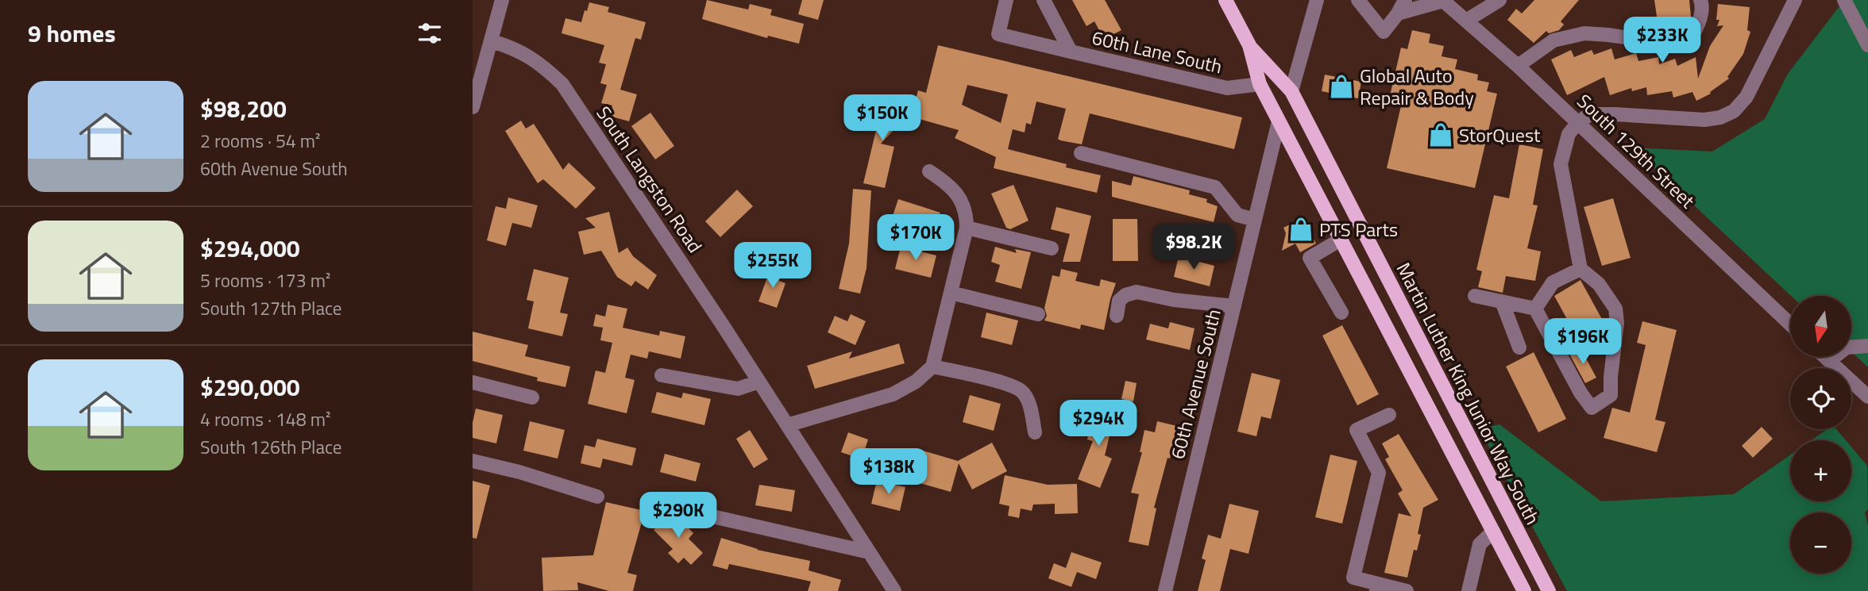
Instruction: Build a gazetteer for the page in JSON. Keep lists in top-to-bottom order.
{
  "streets": {
    "main road": ["Martin Luther King Junior Way South"],
    "street": [
      "60th Lane South",
      "South 129th Street",
      "South Langston Road",
      "60th Avenue South"
    ]
  },
  "crossings": [
    ["60th Lane South", "Martin Luther King Junior Way South"],
    ["60th Avenue South", "Martin Luther King Junior Way South"]
  ],
  "places": {
    "shop": ["Global Auto Repair & Body", "StorQuest", "PTS Parts"]
  },
  "north": "bottom",
  "page": {
    "heading": "9 homes",
    "price": [
      "$233K",
      "$150K",
      "$170K",
      "$98.2K",
      "$255K",
      "$196K",
      "$294K",
      "$138K",
      "$290K"
    ],
    "list": [
      {
        "name": "$98,200",
        "note": "2 rooms · 54 m² · 60th Avenue South"
      },
      {
        "name": "$294,000",
        "note": "5 rooms · 173 m² · South 127th Place"
      },
      {
        "name": "$290,000",
        "note": "4 rooms · 148 m² · South 126th Place"
      }
    ],
    "map_buttons": ["+", "−"]
  }
}
